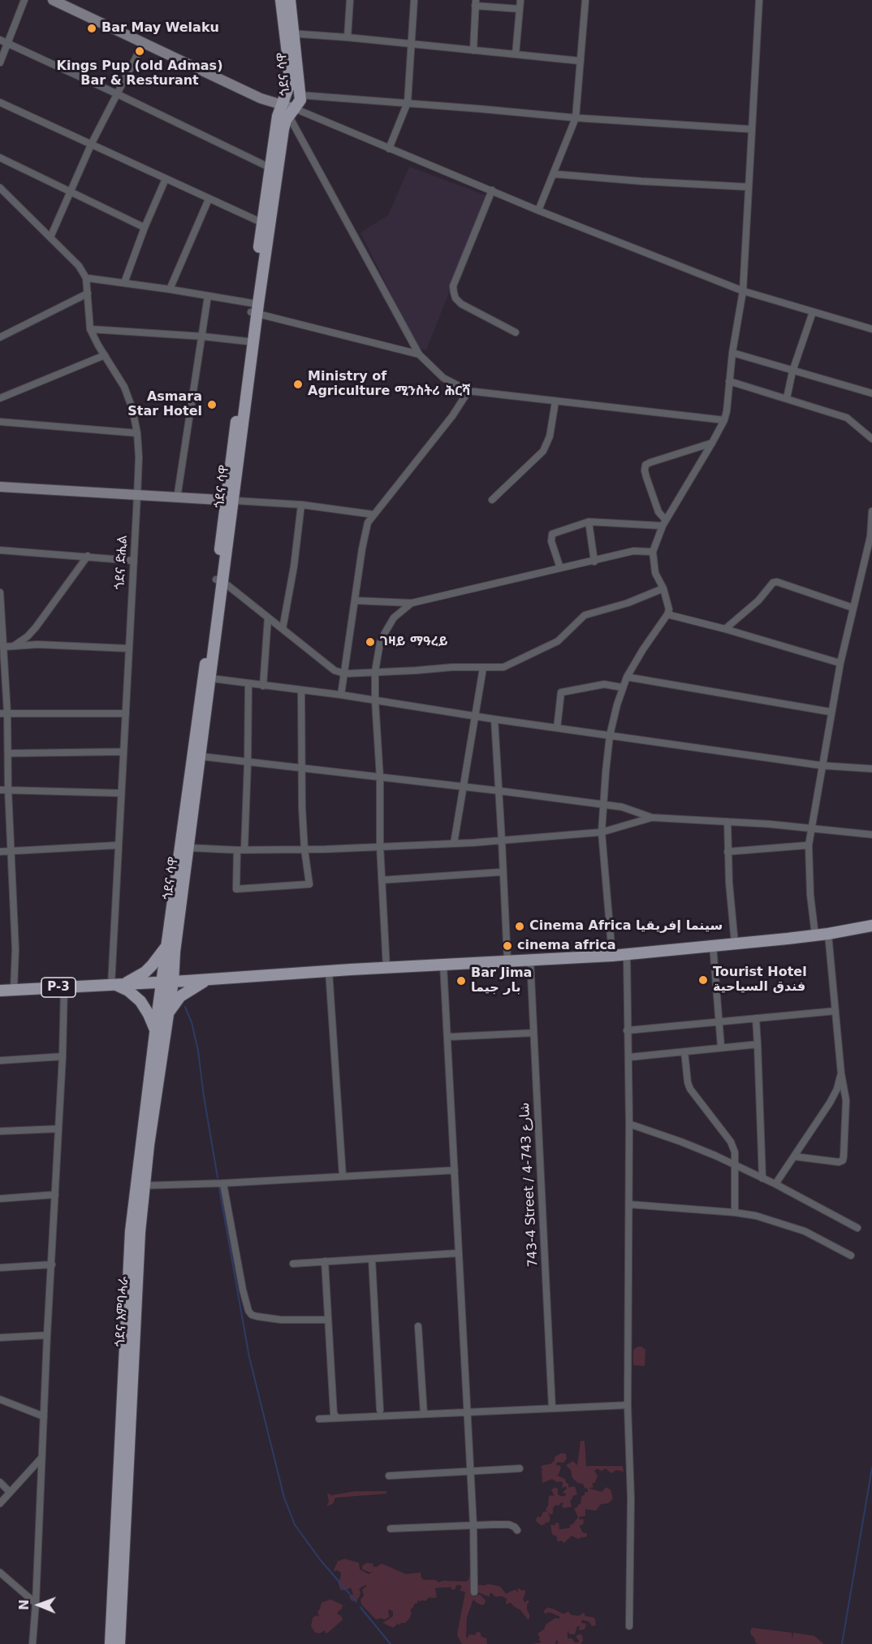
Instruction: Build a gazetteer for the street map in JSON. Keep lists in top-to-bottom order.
{
  "streets": {
    "main road": ["ጎደና ሳዋ", "P-3", "ጎደና እምባሓራ"],
    "street": ["ጎደና ድሒል", "743-4 Street / شارع 743-4"]
  },
  "crossings": [
    ["ጎደና ሳዋ", "P-3"],
    ["ጎደና ሳዋ", "ጎደና እምባሓራ"],
    ["ጎደና ድሒል", "P-3"],
    ["P-3", "743-4 Street / شارع 743-4"],
    ["P-3", "ጎደና እምባሓራ"]
  ],
  "places": [
    "Bar May Welaku",
    "Kings Pup (old Admas) Bar & Resturant",
    "Ministry of Agriculture ሚንስትሪ ሕርሻ",
    "Asmara Star Hotel",
    "ገዛይ ማዓረይ",
    "Cinema Africa سينما إفريقيا",
    "cinema africa",
    "Tourist Hotel فندق السياحية",
    "Bar Jima بار جيما"
  ],
  "north": "left"
}
